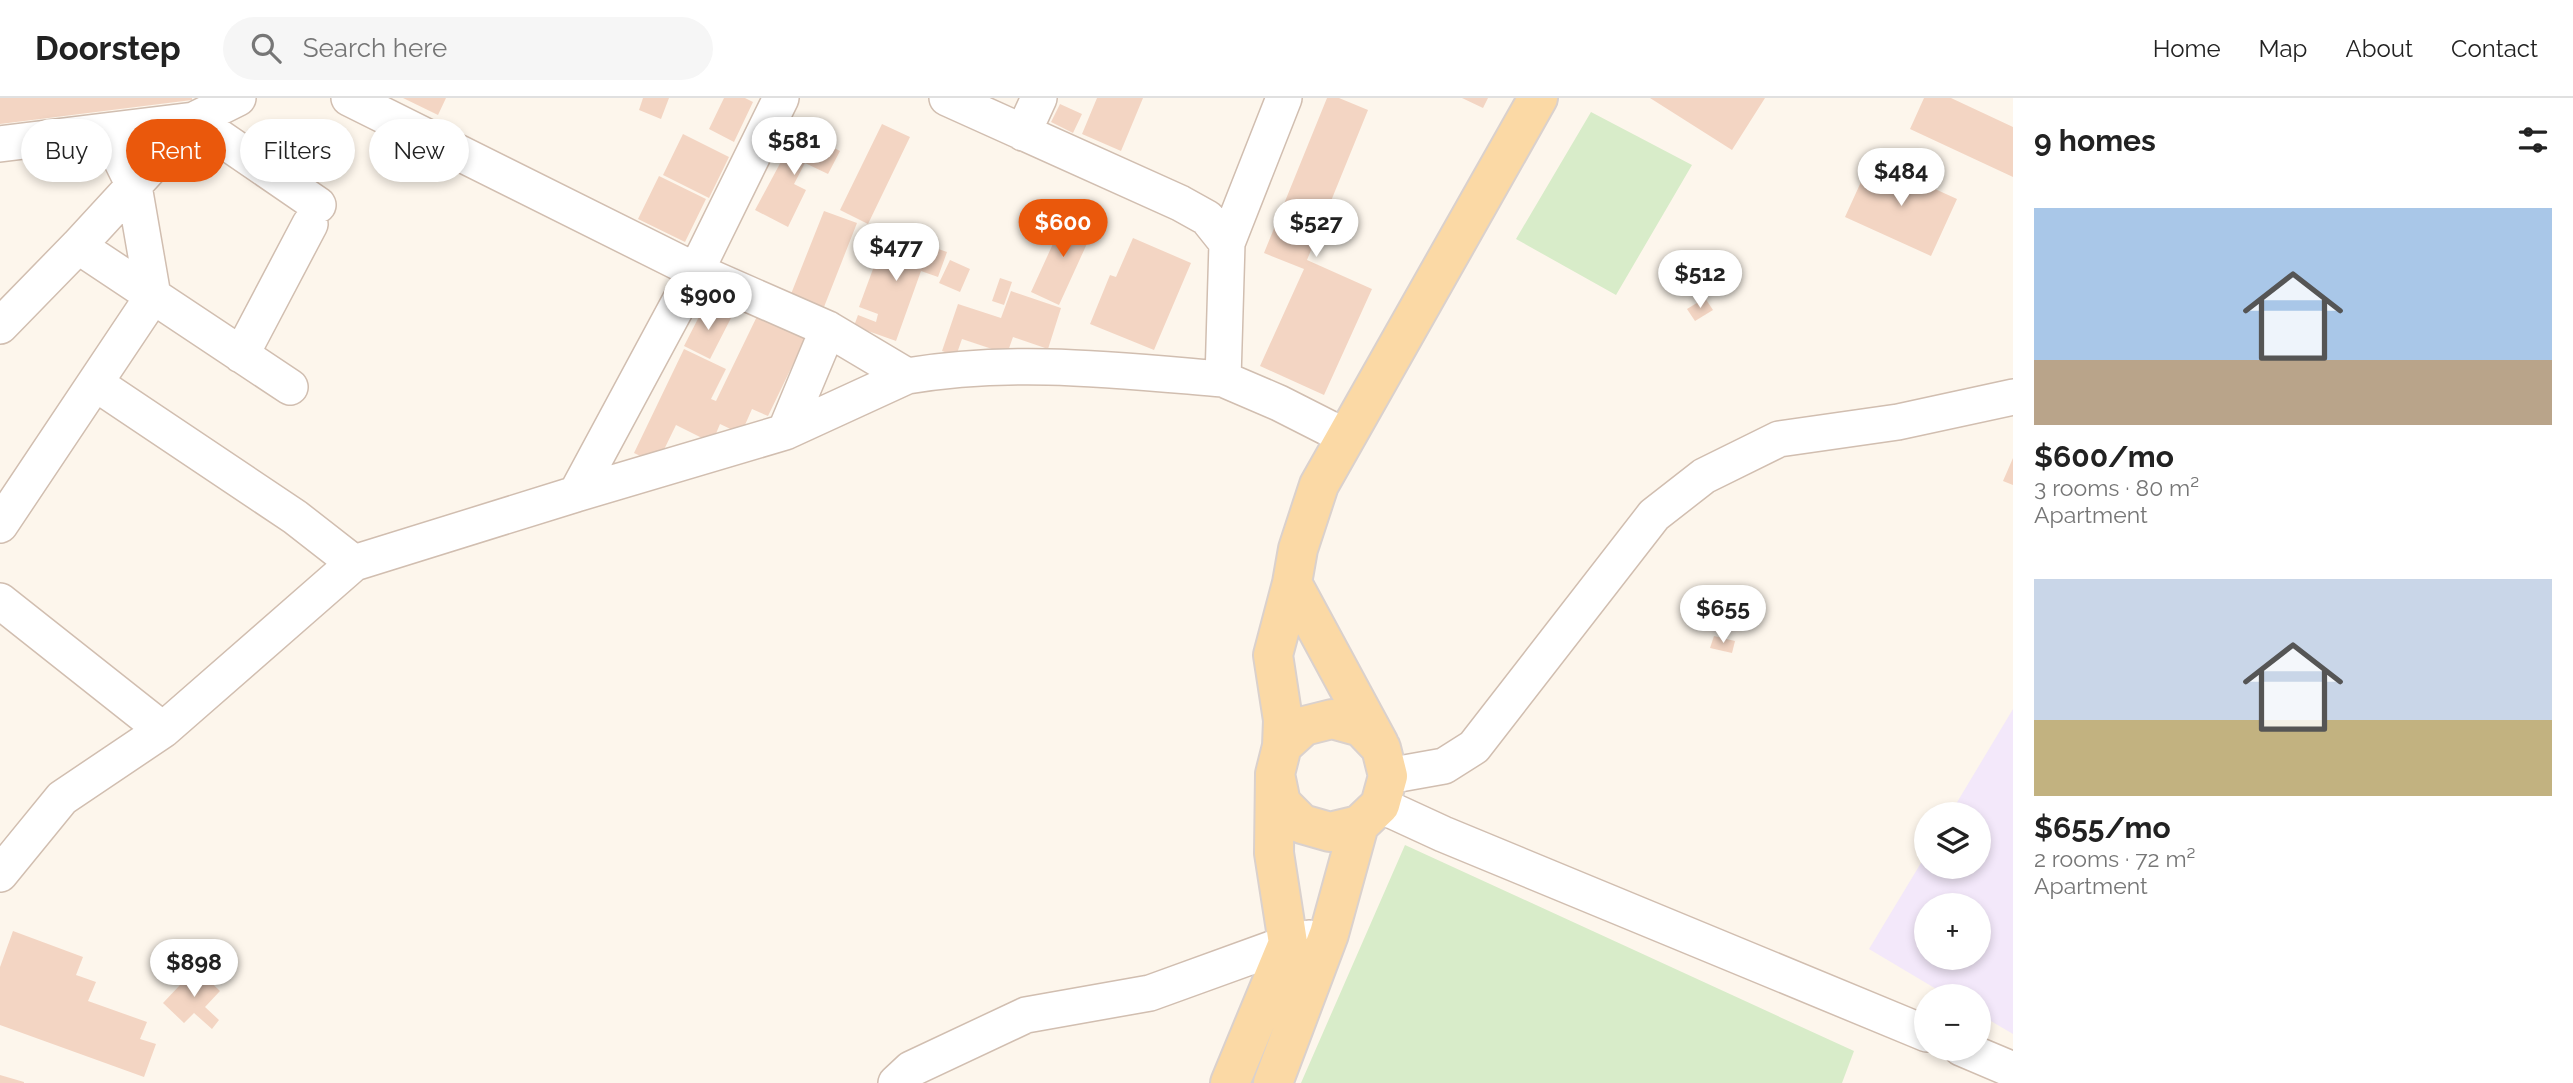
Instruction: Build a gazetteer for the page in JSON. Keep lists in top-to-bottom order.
{
  "page": {
    "header": "Doorstep",
    "search": "Search here",
    "nav": [
      "Home",
      "Map",
      "About",
      "Contact"
    ],
    "heading": "9 homes",
    "price": [
      "$581",
      "$484",
      "$600",
      "$527",
      "$477",
      "$512",
      "$900",
      "$655",
      "$898"
    ],
    "chip": [
      "Buy",
      "Rent",
      "Filters",
      "New"
    ],
    "list": [
      {
        "name": "$600/mo",
        "note": "3 rooms · 80 m² · Apartment"
      },
      {
        "name": "$655/mo",
        "note": "2 rooms · 72 m² · Apartment"
      }
    ],
    "map_buttons": ["+", "−"]
  }
}
